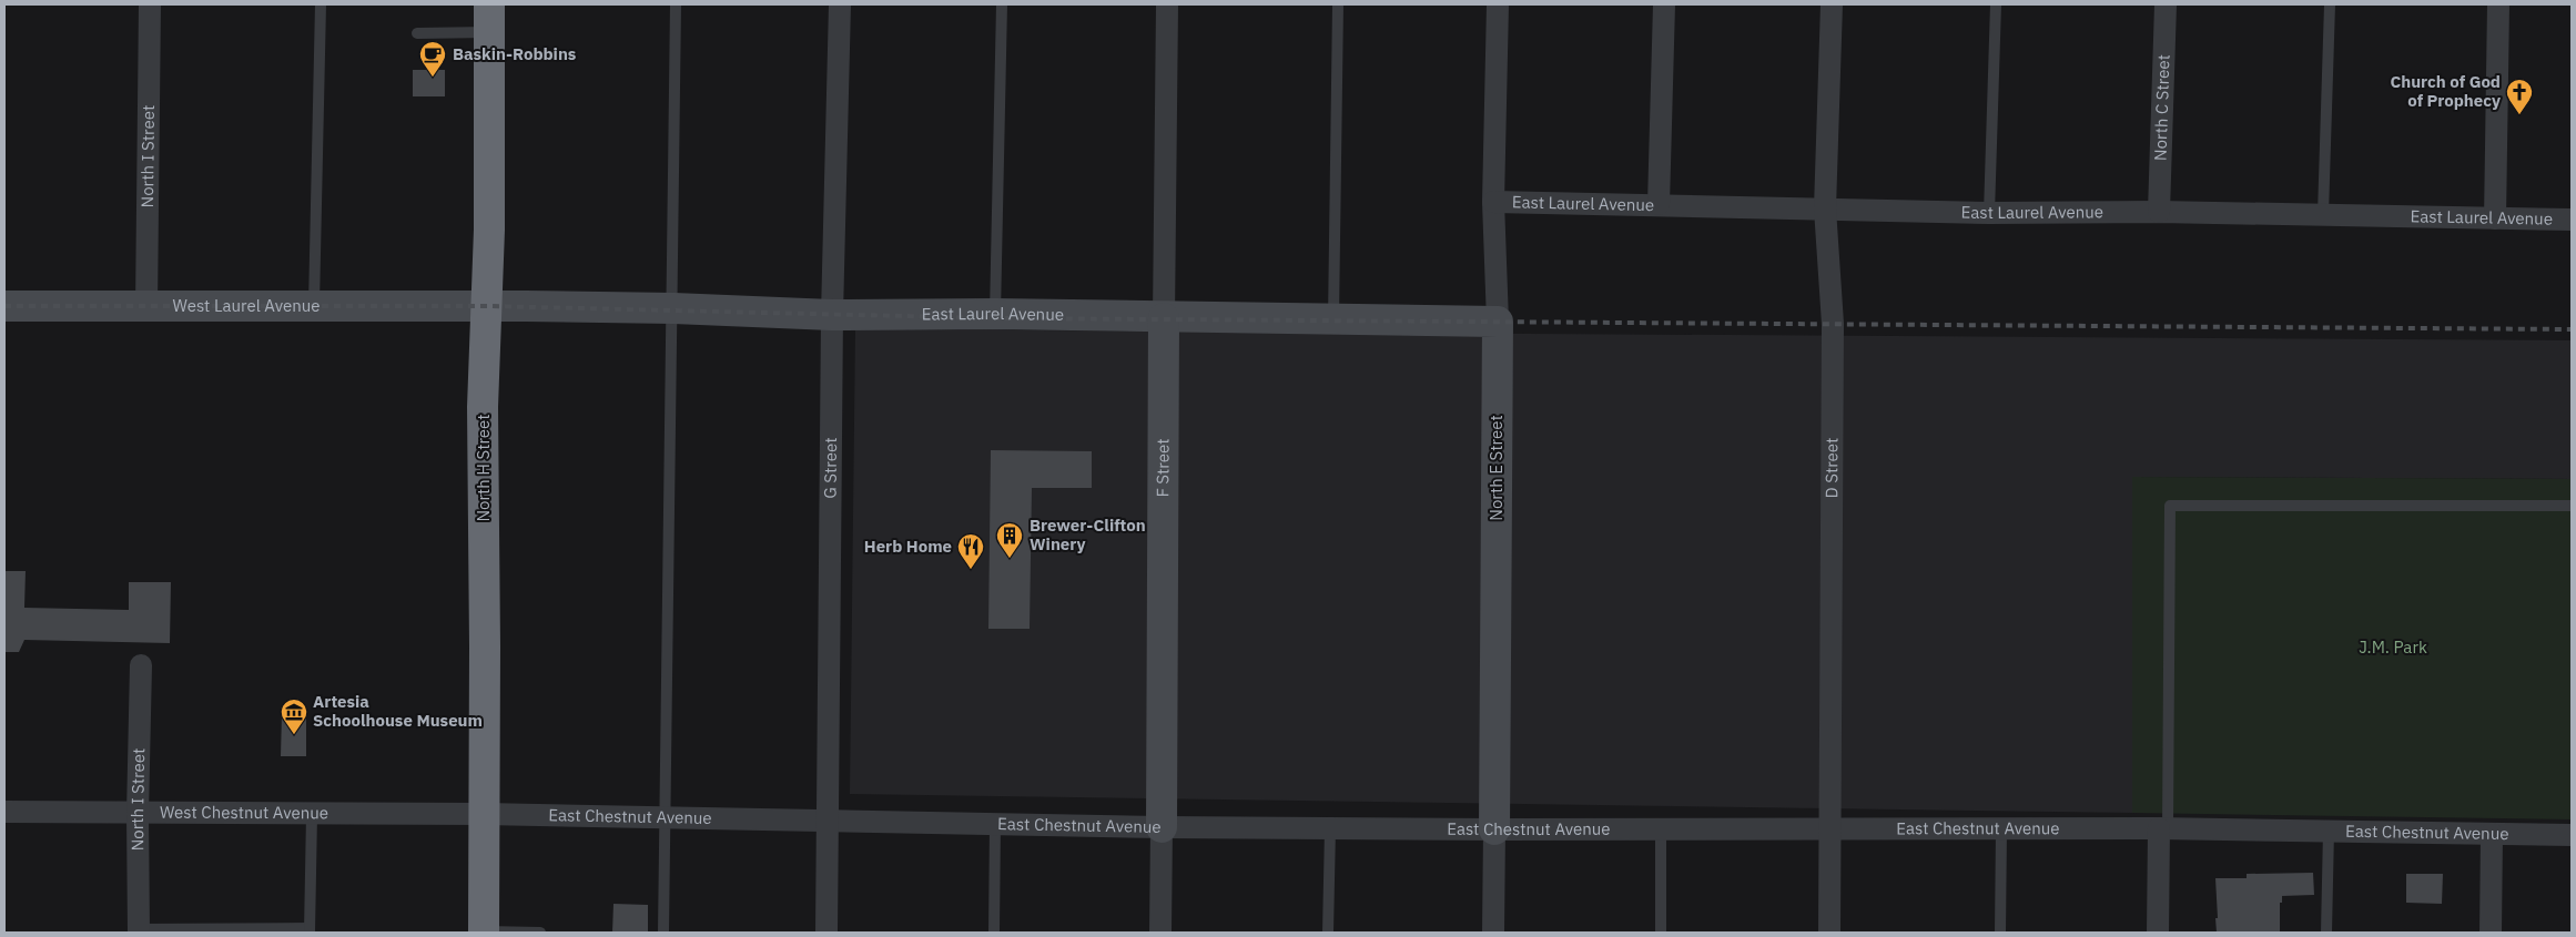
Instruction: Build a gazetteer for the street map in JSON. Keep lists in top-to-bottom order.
{
  "streets": {
    "highway": ["North H Street"],
    "street": [
      "North C Street",
      "North I Street",
      "East Laurel Avenue",
      "West Laurel Avenue",
      "G Street",
      "F Street",
      "North E Street",
      "D Street",
      "West Chestnut Avenue",
      "East Chestnut Avenue"
    ]
  },
  "crossings": [
    ["North C Street", "East Laurel Avenue"],
    ["North I Street", "West Laurel Avenue"],
    ["North I Street", "West Chestnut Avenue"],
    ["East Laurel Avenue", "West Laurel Avenue"],
    ["East Laurel Avenue", "North H Street"],
    ["East Laurel Avenue", "G Street"],
    ["East Laurel Avenue", "F Street"],
    ["East Laurel Avenue", "North E Street"],
    ["East Laurel Avenue", "D Street"],
    ["West Laurel Avenue", "North H Street"],
    ["North H Street", "West Chestnut Avenue"],
    ["North H Street", "East Chestnut Avenue"],
    ["G Street", "East Chestnut Avenue"],
    ["F Street", "East Chestnut Avenue"],
    ["North E Street", "East Chestnut Avenue"],
    ["D Street", "East Chestnut Avenue"],
    ["West Chestnut Avenue", "East Chestnut Avenue"]
  ],
  "parks": ["J.M. Park"],
  "places": {
    "cafe": ["Baskin-Robbins"],
    "church": ["Church of God of Prophecy"],
    "building": ["Brewer-Clifton Winery"],
    "restaurant": ["Herb Home"],
    "museum": ["Artesia Schoolhouse Museum"]
  }
}
